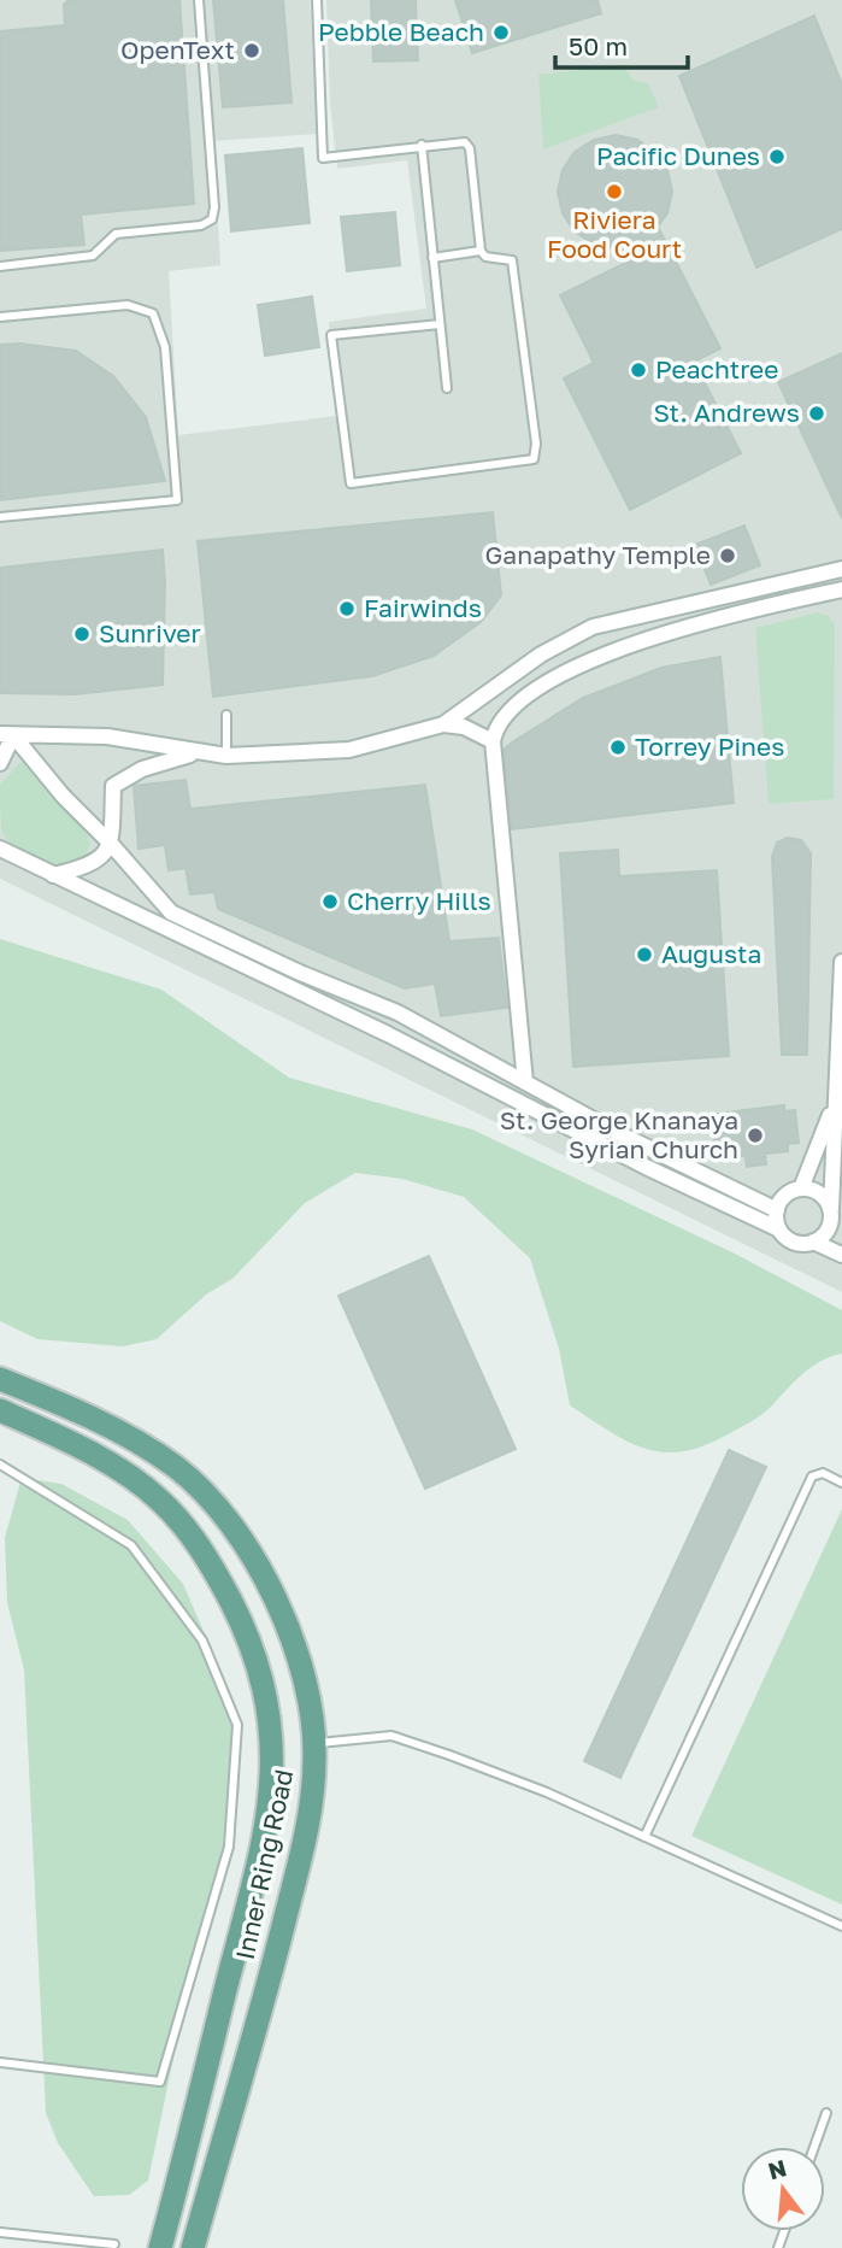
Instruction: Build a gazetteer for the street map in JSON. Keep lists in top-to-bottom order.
{
  "streets": {
    "main road": ["Inner Ring Road"]
  },
  "places": [
    "Pebble Beach",
    "OpenText",
    "Pacific Dunes",
    "Riviera Food Court",
    "Peachtree",
    "St. Andrews",
    "Ganapathy Temple",
    "Fairwinds",
    "Sunriver",
    "Torrey Pines",
    "Cherry Hills",
    "Augusta",
    "St. George Knanaya Syrian Church"
  ],
  "scale_bar": "50 m",
  "north": "top"
}
